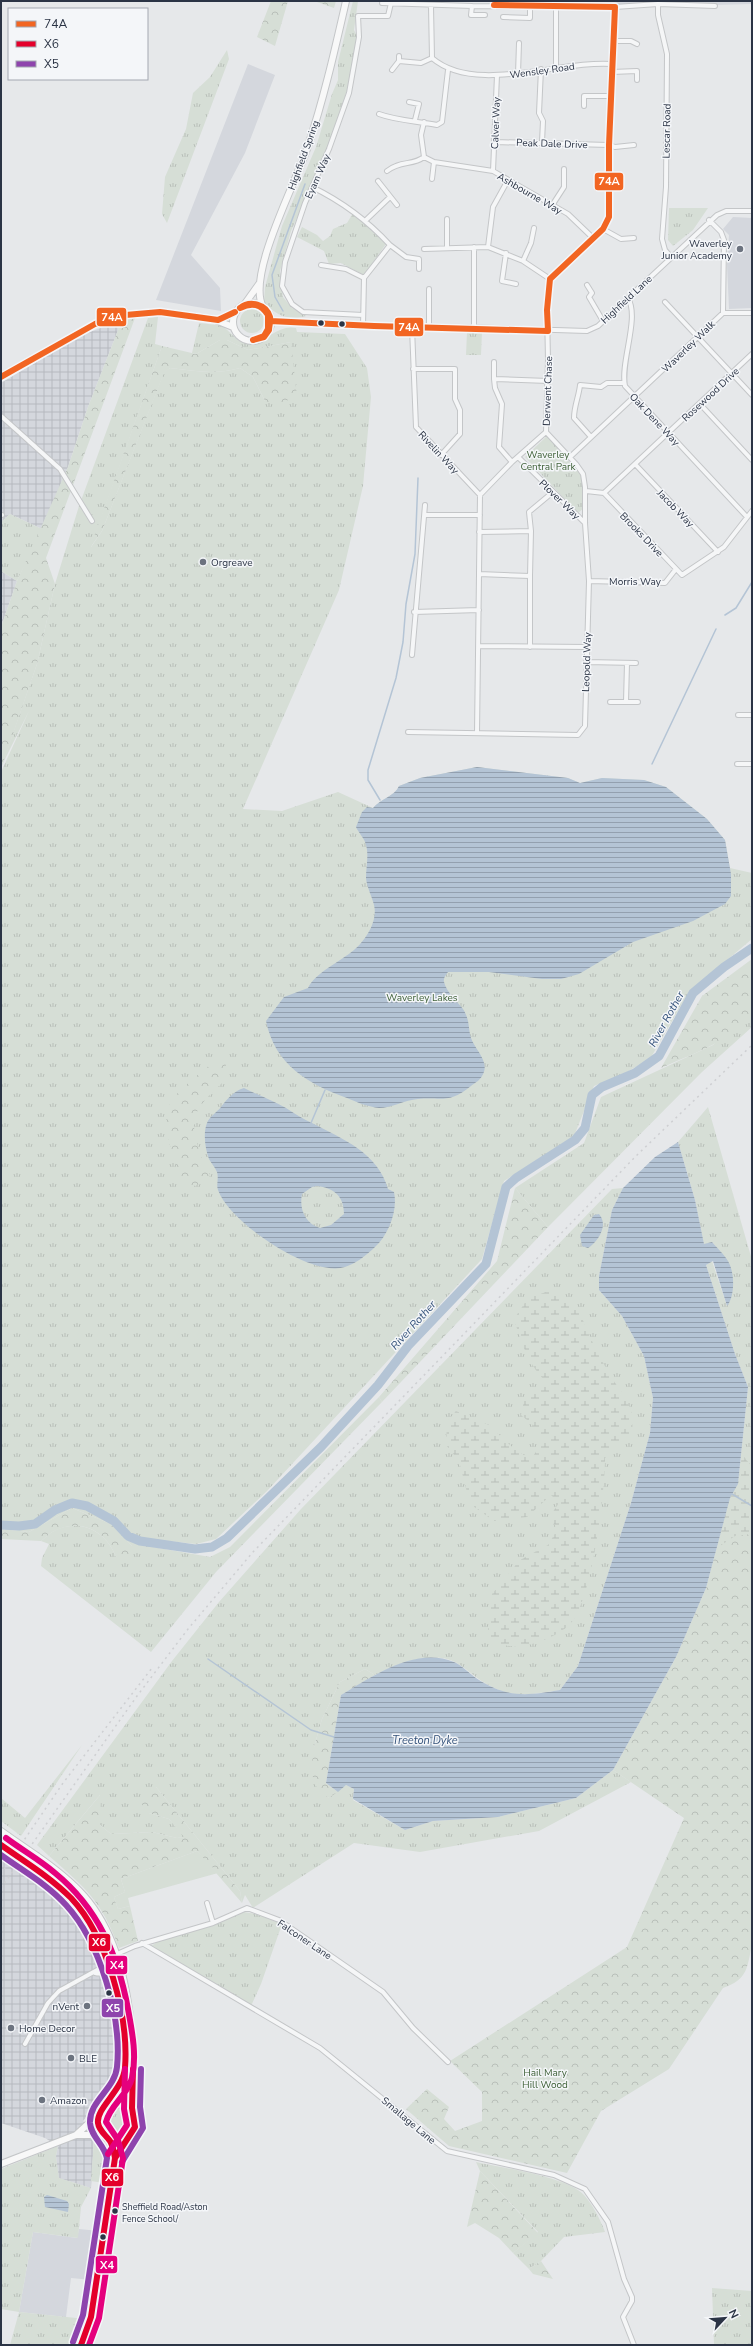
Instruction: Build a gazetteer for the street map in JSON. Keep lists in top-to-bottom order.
{
  "streets": {
    "main road": ["Highfield Spring"],
    "street": [
      "Wensley Road",
      "Calver Way",
      "Lescar Road",
      "Peak Dale Drive",
      "Eyam Way",
      "Ashbourne Way",
      "Highfield Lane",
      "Waverley Walk",
      "Derwent Chase",
      "Rosewood Drive",
      "Oak Dene Way",
      "Rivelin Way",
      "Plover Way",
      "Jacob Way",
      "Brooks Drive",
      "Morris Way",
      "Leopold Way",
      "Falconer Lane",
      "Smallage Lane"
    ]
  },
  "crossings": [
    ["Wensley Road", "Calver Way"],
    ["Calver Way", "Peak Dale Drive"],
    ["Calver Way", "Ashbourne Way"],
    ["Lescar Road", "Highfield Lane"],
    ["Highfield Lane", "Waverley Walk"],
    ["Highfield Lane", "Derwent Chase"],
    ["Highfield Lane", "Oak Dene Way"],
    ["Highfield Lane", "Rivelin Way"],
    ["Waverley Walk", "Oak Dene Way"],
    ["Waverley Walk", "Leopold Way"],
    ["Derwent Chase", "Rivelin Way"],
    ["Derwent Chase", "Plover Way"],
    ["Derwent Chase", "Leopold Way"],
    ["Rosewood Drive", "Oak Dene Way"],
    ["Rosewood Drive", "Jacob Way"],
    ["Rosewood Drive", "Brooks Drive"],
    ["Plover Way", "Leopold Way"],
    ["Jacob Way", "Brooks Drive"],
    ["Brooks Drive", "Morris Way"],
    ["Morris Way", "Leopold Way"],
    ["Falconer Lane", "Smallage Lane"]
  ],
  "water": ["River Rother", "Treeton Dyke"],
  "parks": ["Waverley Central Park", "Waverley Lakes", "Hail Mary Hill Wood"],
  "places": [
    "Waverley Junior Academy",
    "Orgreave",
    "nVent",
    "Home Decor",
    "BLE",
    "Amazon",
    "Sheffield Road/Aston Fence School/"
  ],
  "lines": [
    "transit line 74A",
    "transit line X4",
    "transit line X6",
    "transit line X5"
  ],
  "legend": ["74A", "X6", "X5"],
  "north": "top right"
}
